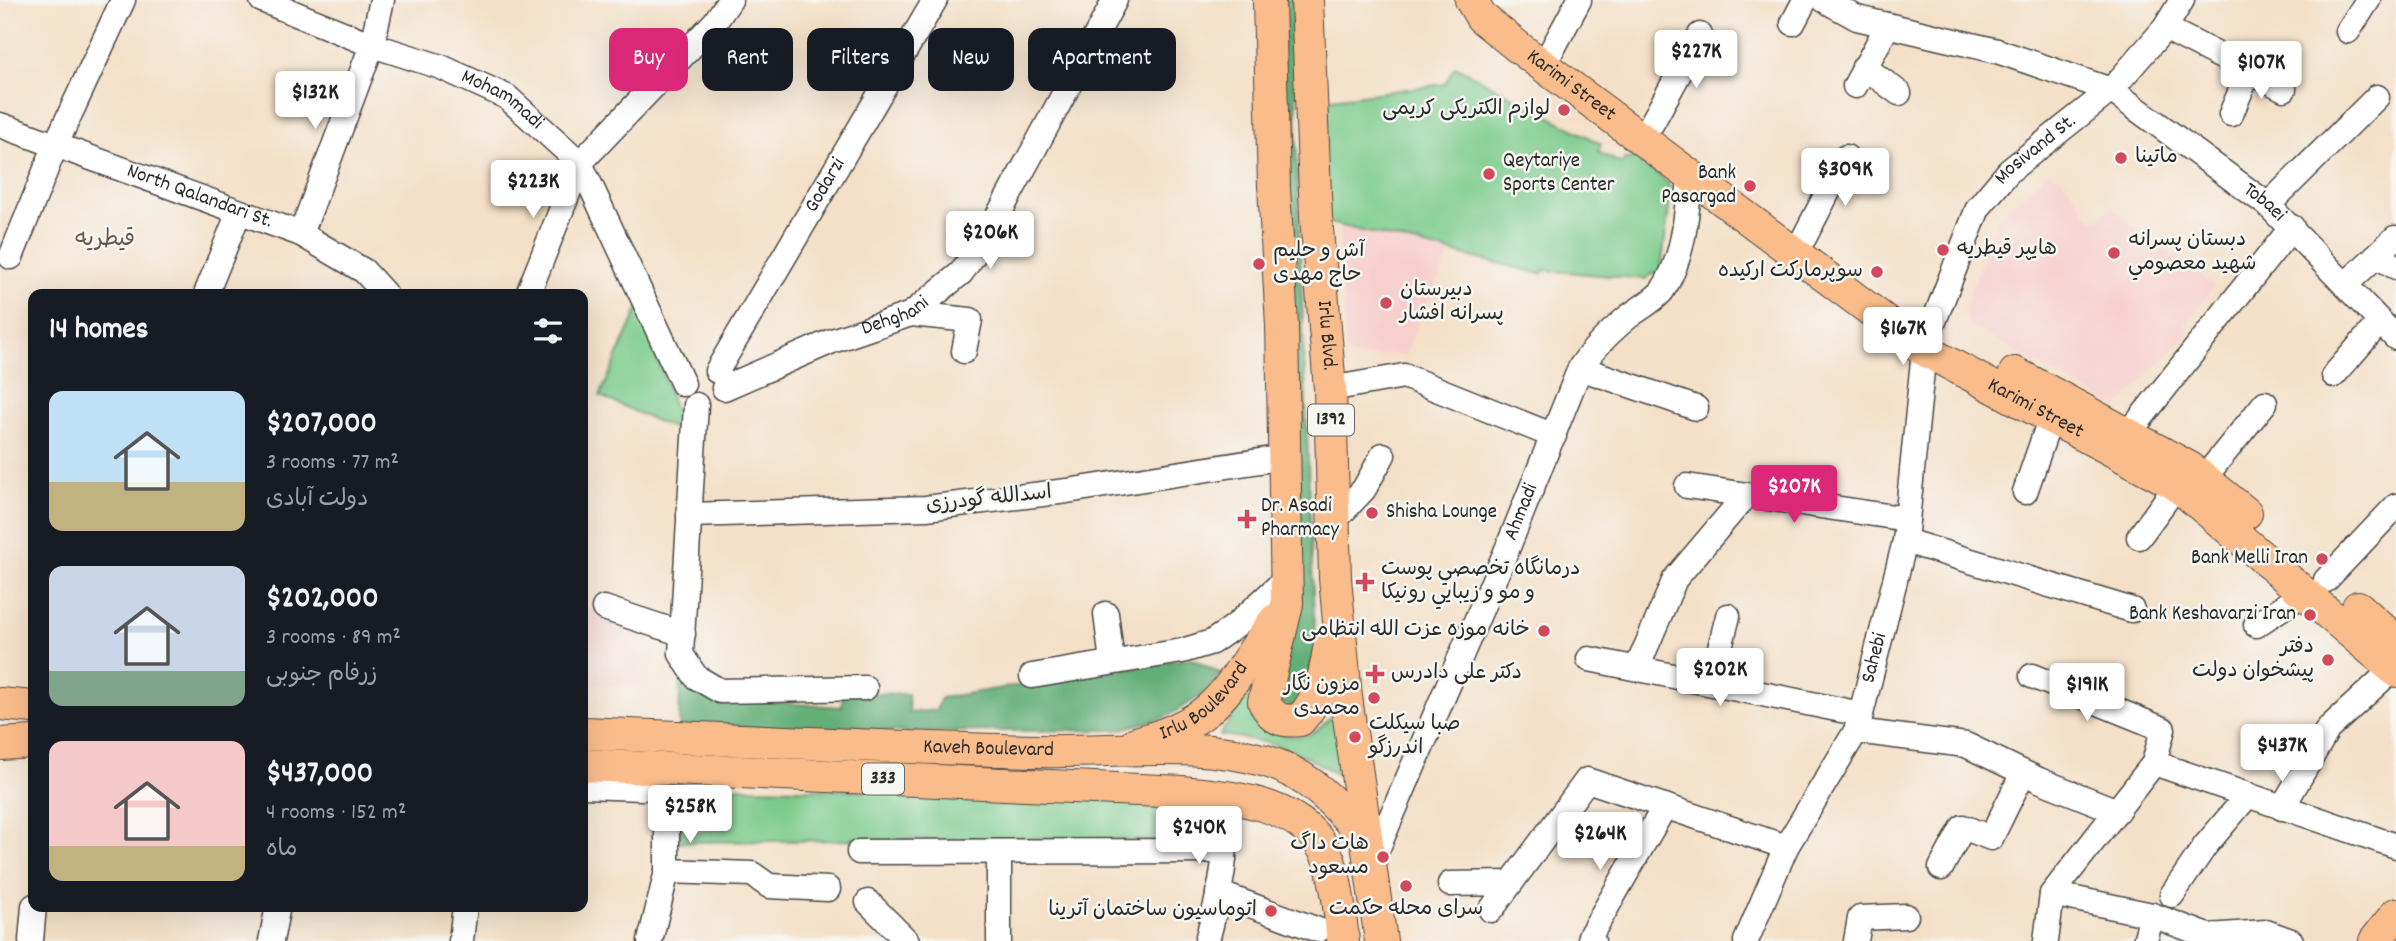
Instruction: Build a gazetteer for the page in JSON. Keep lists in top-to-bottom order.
{
  "streets": {
    "main road": [
      "Karimi Street",
      "Irlu Blvd.",
      "1392",
      "Irlu Boulevard",
      "Kaveh Boulevard",
      "333"
    ],
    "street": [
      "Mohammadi",
      "Mosivand St.",
      "Godarzi",
      "North Qalandari St.",
      "Tobaei",
      "Dehghani",
      "اسدالله گودرزی",
      "Ahmadi",
      "Sahebi"
    ]
  },
  "crossings": [
    ["Karimi Street", "Mosivand St."],
    ["Karimi Street", "Ahmadi"],
    ["Karimi Street", "Sahebi"],
    ["Mosivand St.", "Tobaei"],
    ["Mosivand St.", "Sahebi"],
    ["Godarzi", "Dehghani"],
    ["Irlu Blvd.", "اسدالله گودرزی"],
    ["Irlu Blvd.", "Ahmadi"],
    ["Irlu Blvd.", "Irlu Boulevard"],
    ["Irlu Blvd.", "Kaveh Boulevard"],
    ["Ahmadi", "Kaveh Boulevard"],
    ["Irlu Boulevard", "Kaveh Boulevard"]
  ],
  "districts": ["قیطریه"],
  "places": {
    "other": [
      "لوازم الکتریکی کریمی",
      "ماتینا",
      "Qeytariye Sports Center",
      "Bank Pasargad",
      "هایپر قیطریه",
      "دبستان پسرانه شهيد معصومي",
      "آش و حلیم حاج مهدی",
      "سوپرمارکت ارکیده",
      "دبیرستان پسرانه افشار",
      "Shisha Lounge",
      "Bank Melli Iran",
      "Bank Keshavarzi Iran",
      "خانه موزه عزت الله انتظامی",
      "دفتر پیشخوان دولت",
      "مزون نگار محمدی",
      "صبا سیکلت اندرزگو",
      "هات داگ مسعود",
      "سرای محله حکمت",
      "اتوماسیون ساختمان آترینا"
    ],
    "health": ["Dr. Asadi Pharmacy", "درمانگاه تخصصي پوست و مو و زيبايي رونيكا", "دکتر علی دادرس"]
  },
  "page": {
    "chip": [
      "Buy",
      "Rent",
      "Filters",
      "New",
      "Apartment"
    ],
    "price": [
      "$227K",
      "$107K",
      "$132K",
      "$309K",
      "$223K",
      "$206K",
      "$167K",
      "$207K",
      "$202K",
      "$191K",
      "$437K",
      "$258K",
      "$240K",
      "$264K"
    ],
    "heading": "14 homes",
    "list": [
      {
        "name": "$207,000",
        "note": "3 rooms · 77 m² · دولت آبادی"
      },
      {
        "name": "$202,000",
        "note": "3 rooms · 89 m² · زرفام جنوبی"
      },
      {
        "name": "$437,000",
        "note": "4 rooms · 152 m² · ماه"
      }
    ]
  }
}
